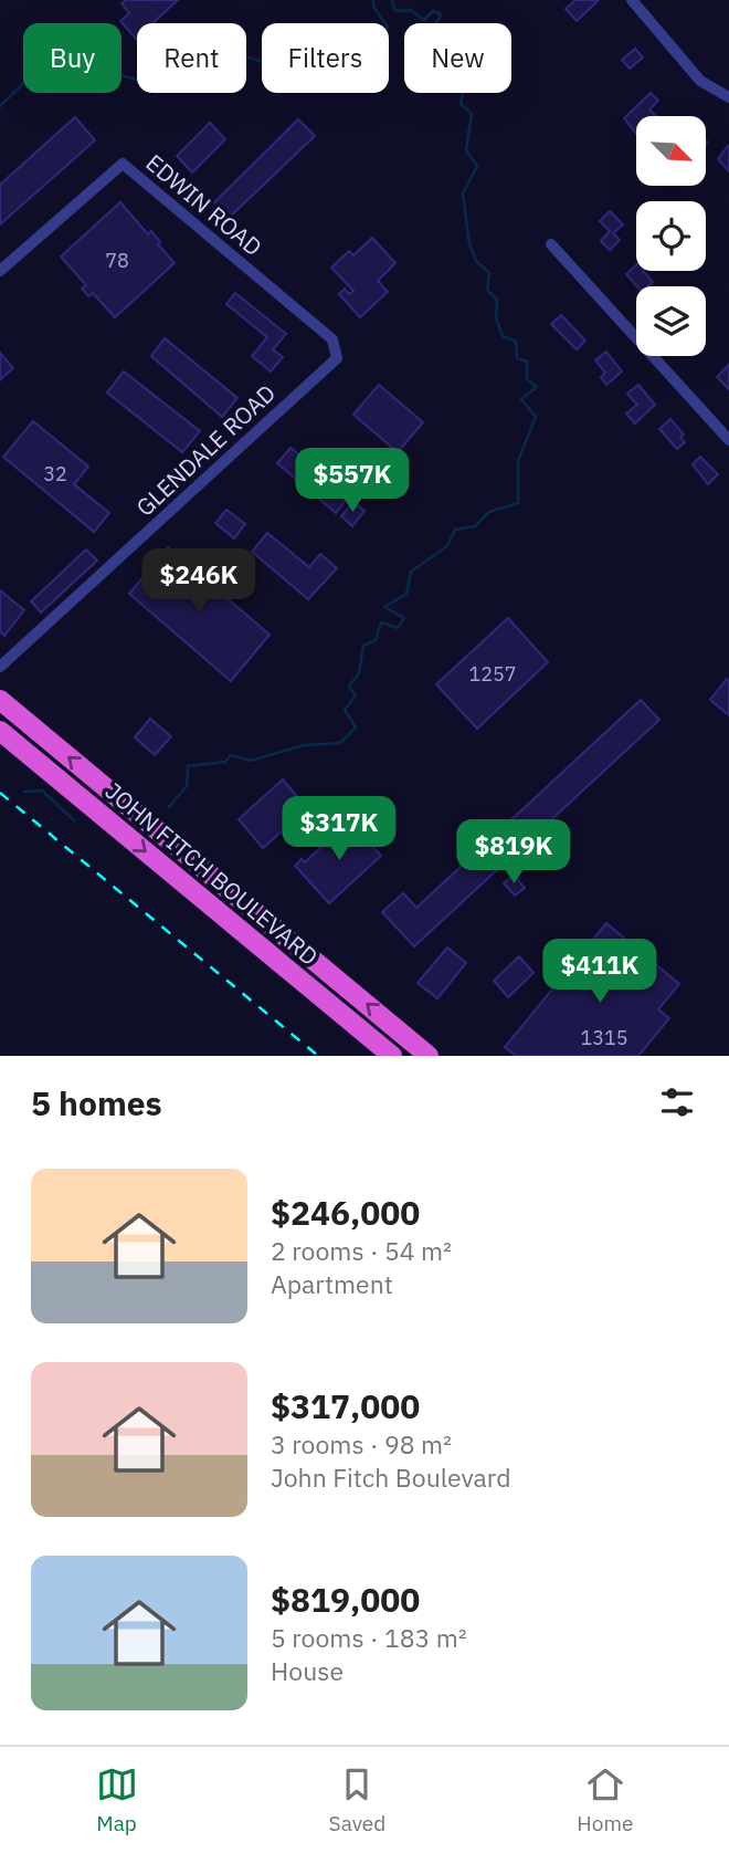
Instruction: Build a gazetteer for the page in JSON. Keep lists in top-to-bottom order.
{
  "streets": {
    "highway": ["JOHN FITCH BOULEVARD"],
    "street": ["EDWIN ROAD", "GLENDALE ROAD"]
  },
  "crossings": [
    ["EDWIN ROAD", "GLENDALE ROAD"]
  ],
  "house_numbers": [
    "78",
    "32",
    "1257",
    "1315"
  ],
  "north": "bottom right",
  "page": {
    "chip": [
      "Buy",
      "Rent",
      "Filters",
      "New"
    ],
    "price": [
      "$557K",
      "$246K",
      "$317K",
      "$819K",
      "$411K"
    ],
    "heading": "5 homes",
    "list": [
      {
        "name": "$246,000",
        "note": "2 rooms · 54 m² · Apartment"
      },
      {
        "name": "$317,000",
        "note": "3 rooms · 98 m² · John Fitch Boulevard"
      },
      {
        "name": "$819,000",
        "note": "5 rooms · 183 m² · House"
      }
    ],
    "tabs": ["Map", "Saved", "Home"]
  }
}
